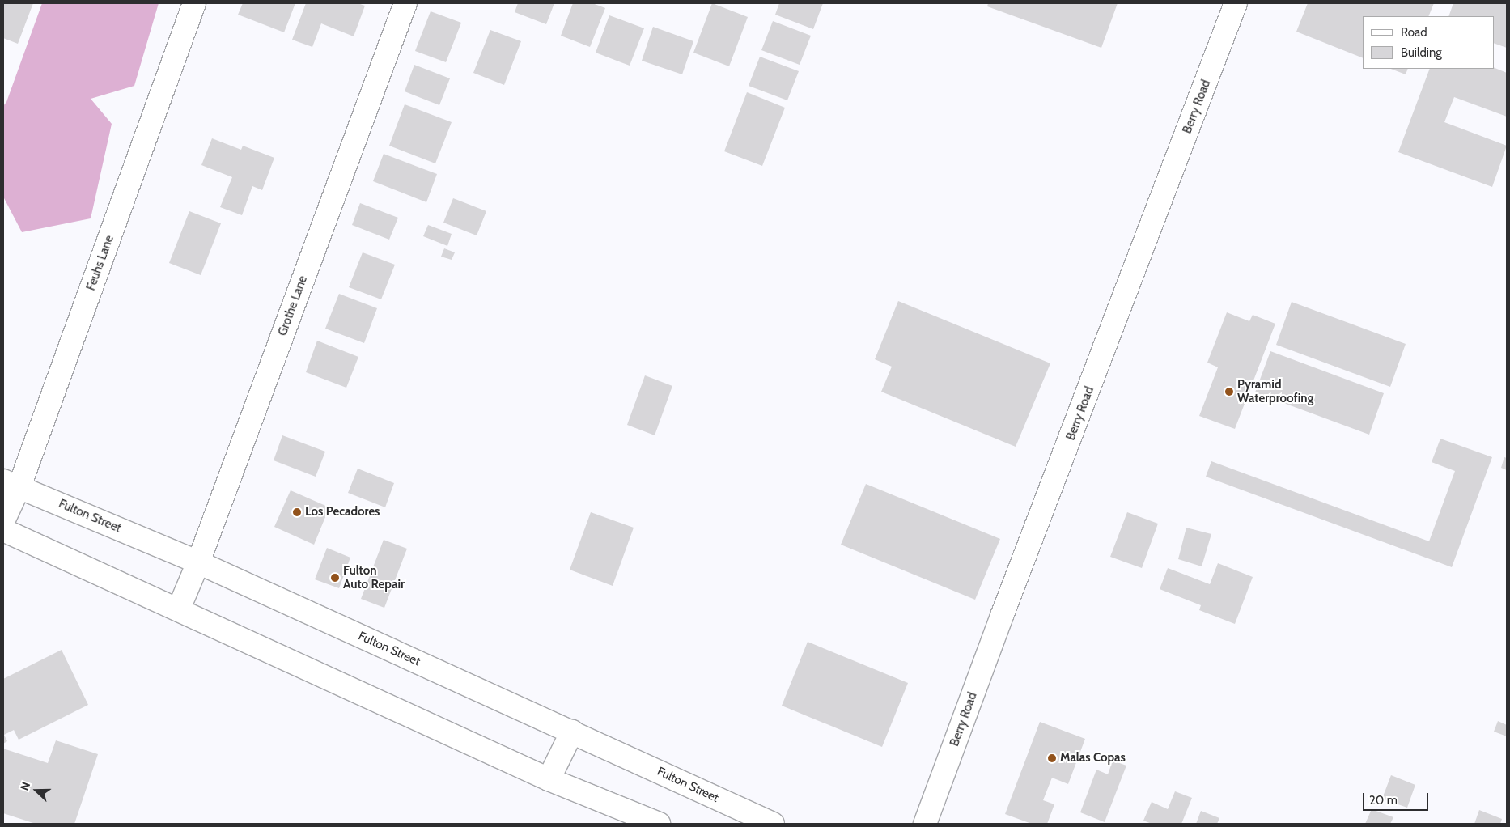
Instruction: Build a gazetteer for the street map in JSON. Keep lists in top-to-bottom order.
{
  "streets": {
    "street": [
      "Berry Road",
      "Feuhs Lane",
      "Grothe Lane",
      "Fulton Street"
    ]
  },
  "crossings": [
    ["Feuhs Lane", "Fulton Street"],
    ["Grothe Lane", "Fulton Street"]
  ],
  "places": [
    "Pyramid Waterproofing",
    "Los Pecadores",
    "Fulton Auto Repair",
    "Malas Copas"
  ],
  "legend": ["Road", "Building"],
  "scale_bar": "20 m",
  "north": "left"
}
